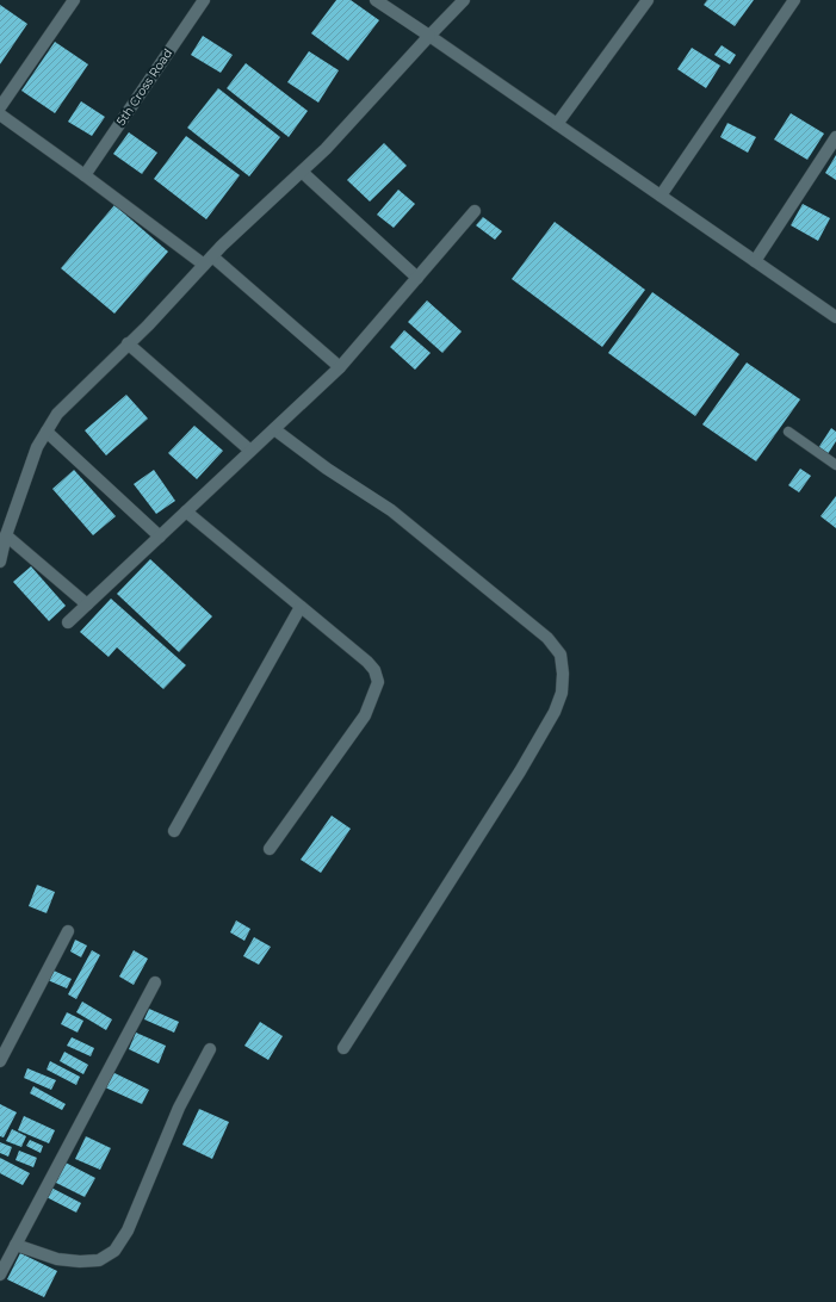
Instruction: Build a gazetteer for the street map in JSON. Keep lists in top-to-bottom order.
{
  "streets": {
    "street": ["5th Cross Road"]
  }
}
